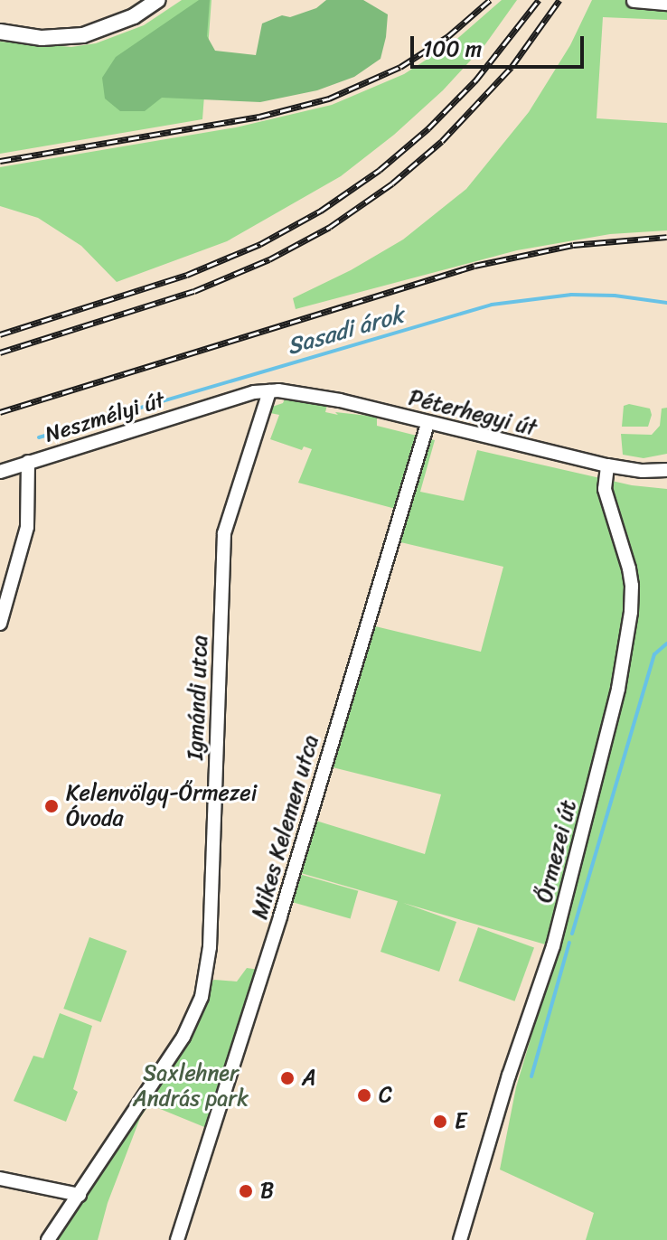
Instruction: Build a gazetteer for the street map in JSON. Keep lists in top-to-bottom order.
{
  "streets": {
    "street": [
      "Péterhegyi út",
      "Neszmélyi út",
      "Igmándi utca",
      "Mikes Kelemen utca",
      "Őrmezei út"
    ]
  },
  "crossings": [
    ["Péterhegyi út", "Neszmélyi út"],
    ["Péterhegyi út", "Igmándi utca"],
    ["Péterhegyi út", "Mikes Kelemen utca"],
    ["Péterhegyi út", "Őrmezei út"],
    ["Neszmélyi út", "Igmándi utca"]
  ],
  "water": ["Sasadi árok"],
  "parks": ["Saxlehner András park"],
  "places": [
    "Kelenvölgy-Őrmezei Óvoda",
    "A",
    "C",
    "E",
    "B"
  ],
  "scale_bar": "100 m"
}
